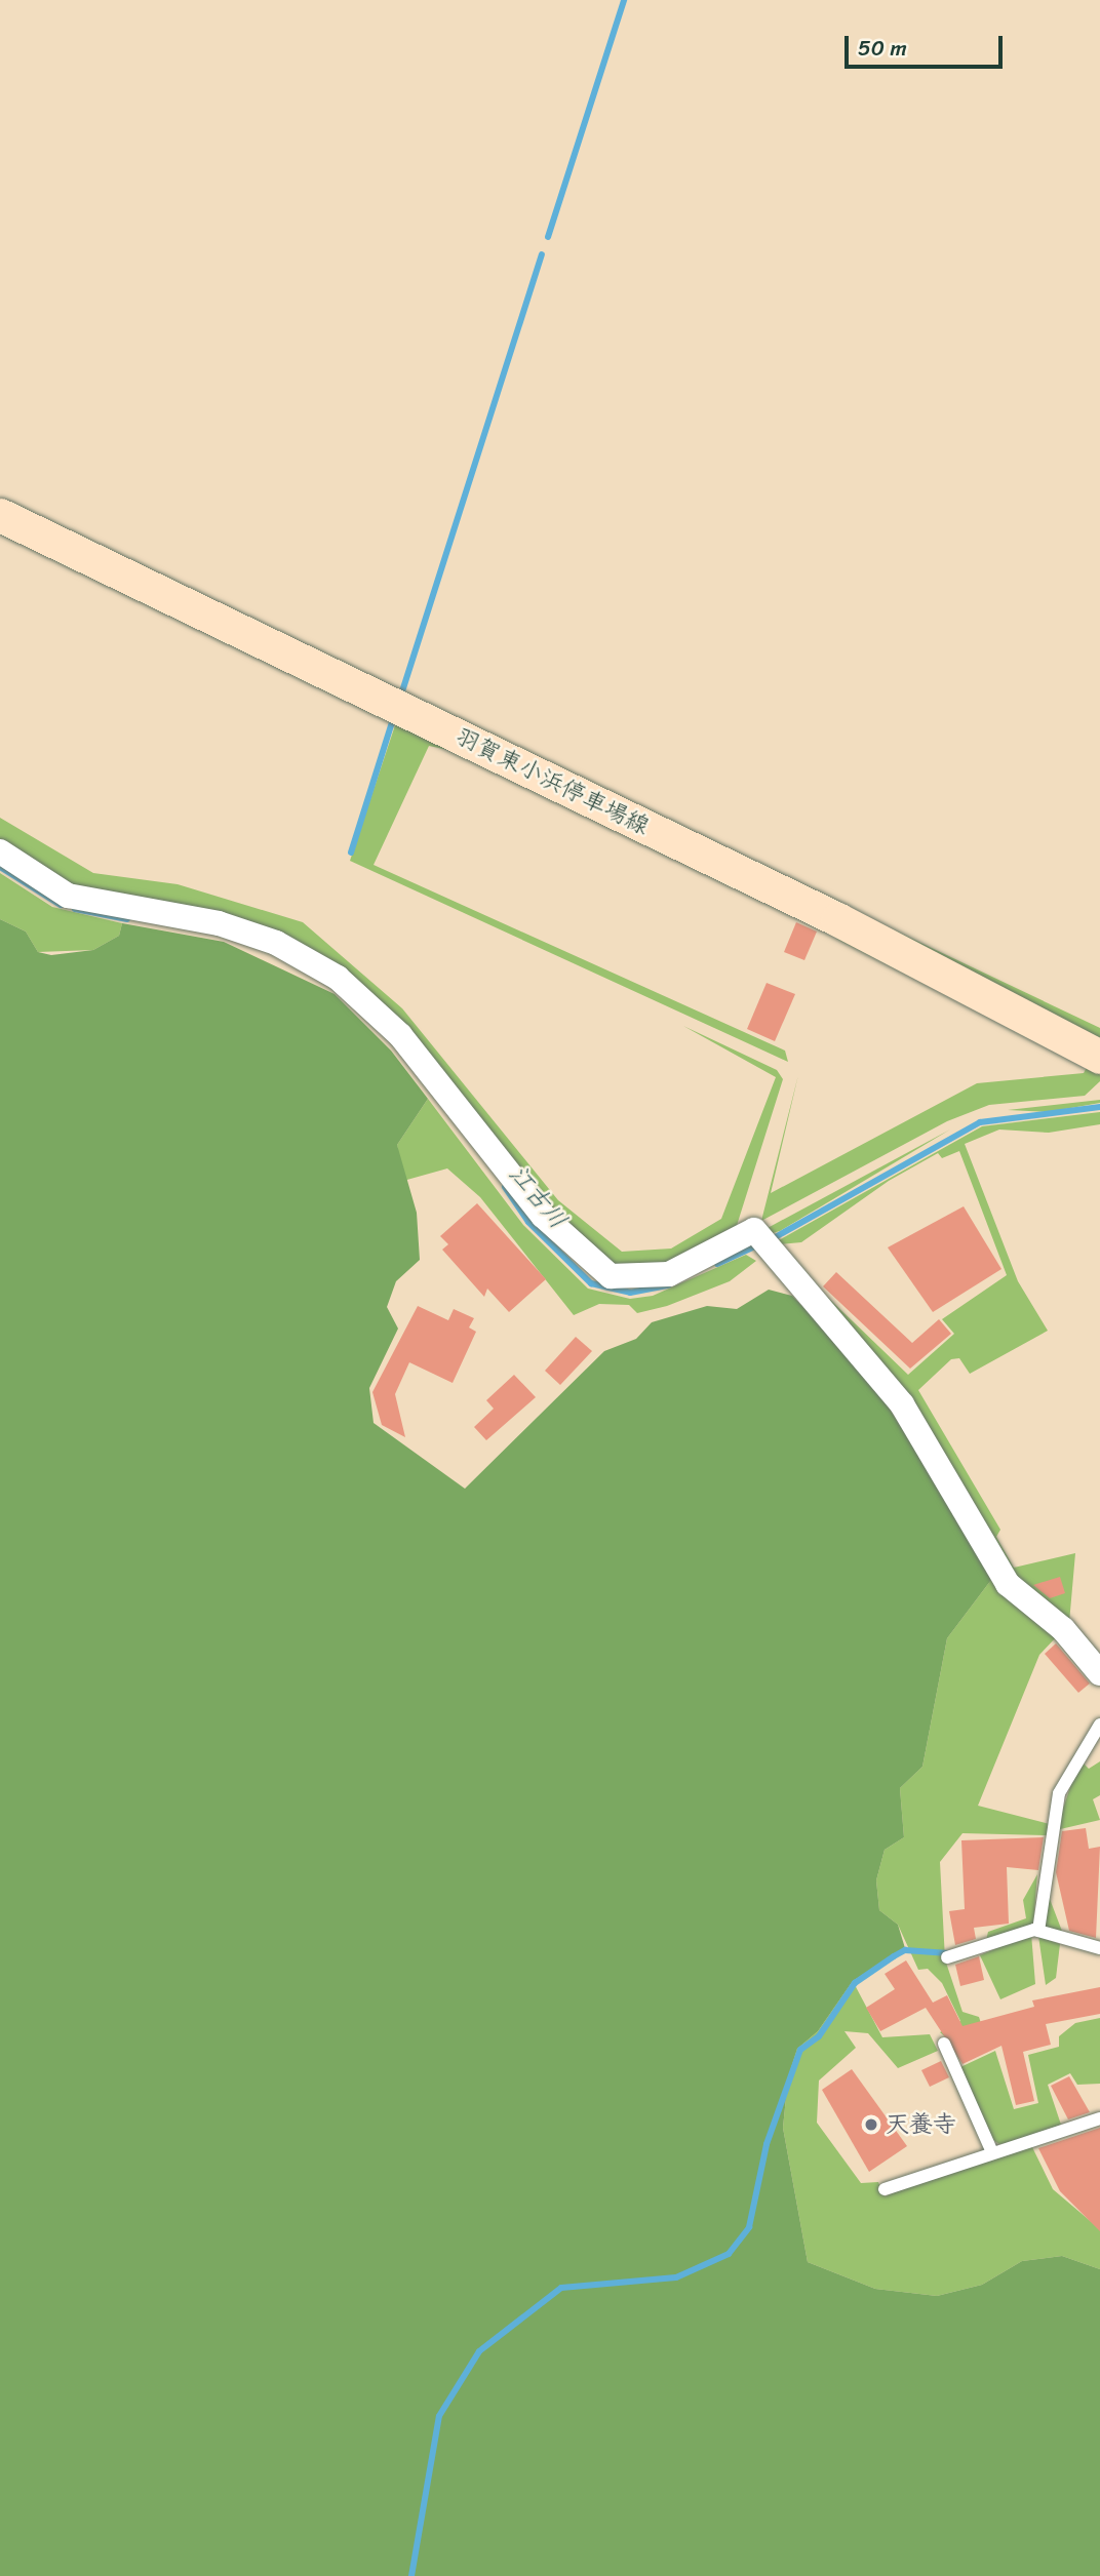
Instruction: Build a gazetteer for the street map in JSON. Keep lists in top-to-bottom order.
{
  "streets": {
    "main road": ["羽賀東小浜停車場線"]
  },
  "water": ["江古川"],
  "places": ["天養寺"],
  "scale_bar": "50 m"
}
